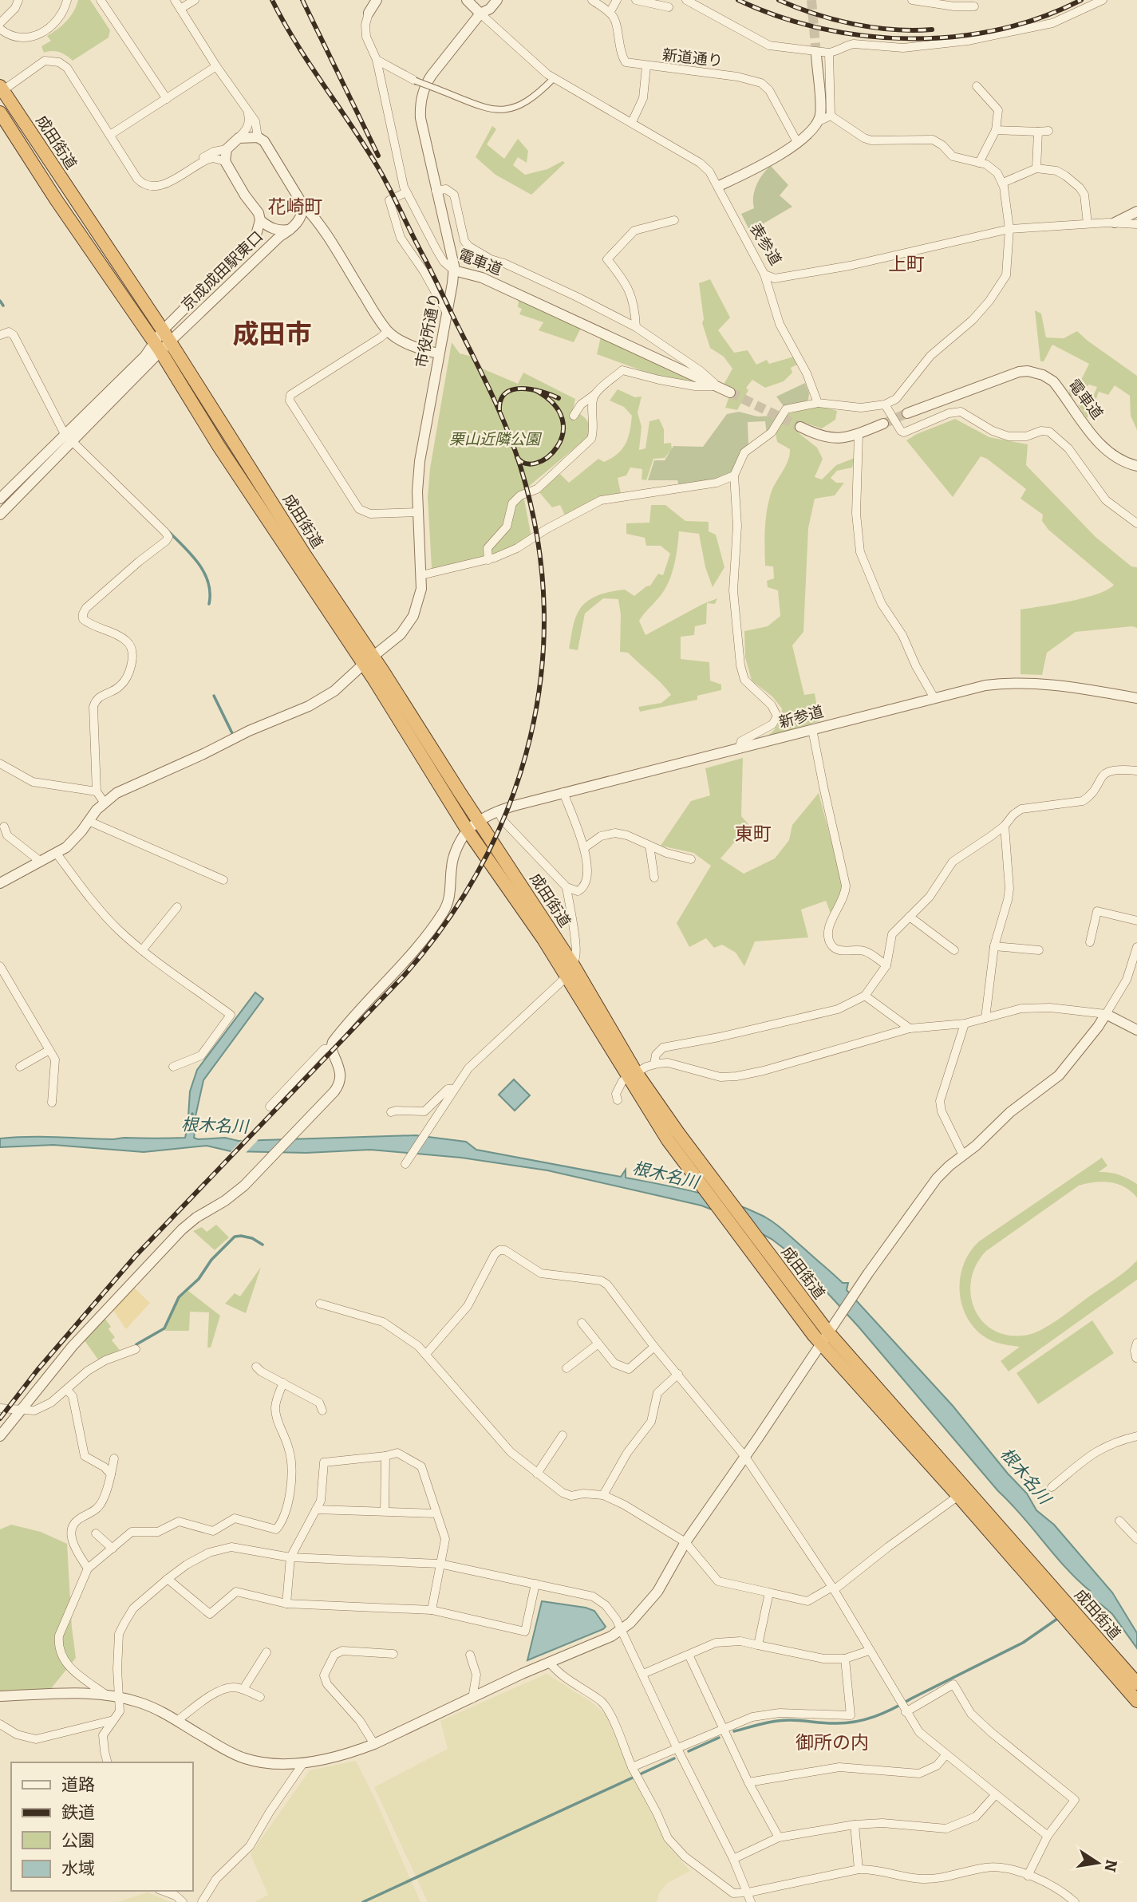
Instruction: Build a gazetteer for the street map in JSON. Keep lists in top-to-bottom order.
{
  "streets": {
    "highway": ["成田街道"],
    "street": [
      "新道通り",
      "表参道",
      "電車道",
      "京成成田駅東口",
      "市役所通り",
      "新参道"
    ]
  },
  "crossings": [
    ["成田街道", "京成成田駅東口"],
    ["成田街道", "市役所通り"],
    ["成田街道", "新参道"],
    ["表参道", "市役所通り"],
    ["電車道", "市役所通り"]
  ],
  "districts": [
    "花崎町",
    "上町",
    "成田市",
    "東町",
    "御所の内"
  ],
  "water": ["根木名川"],
  "parks": ["栗山近隣公園"],
  "legend": [
    "道路",
    "鉄道",
    "公園",
    "水域"
  ],
  "north": "right"
}
